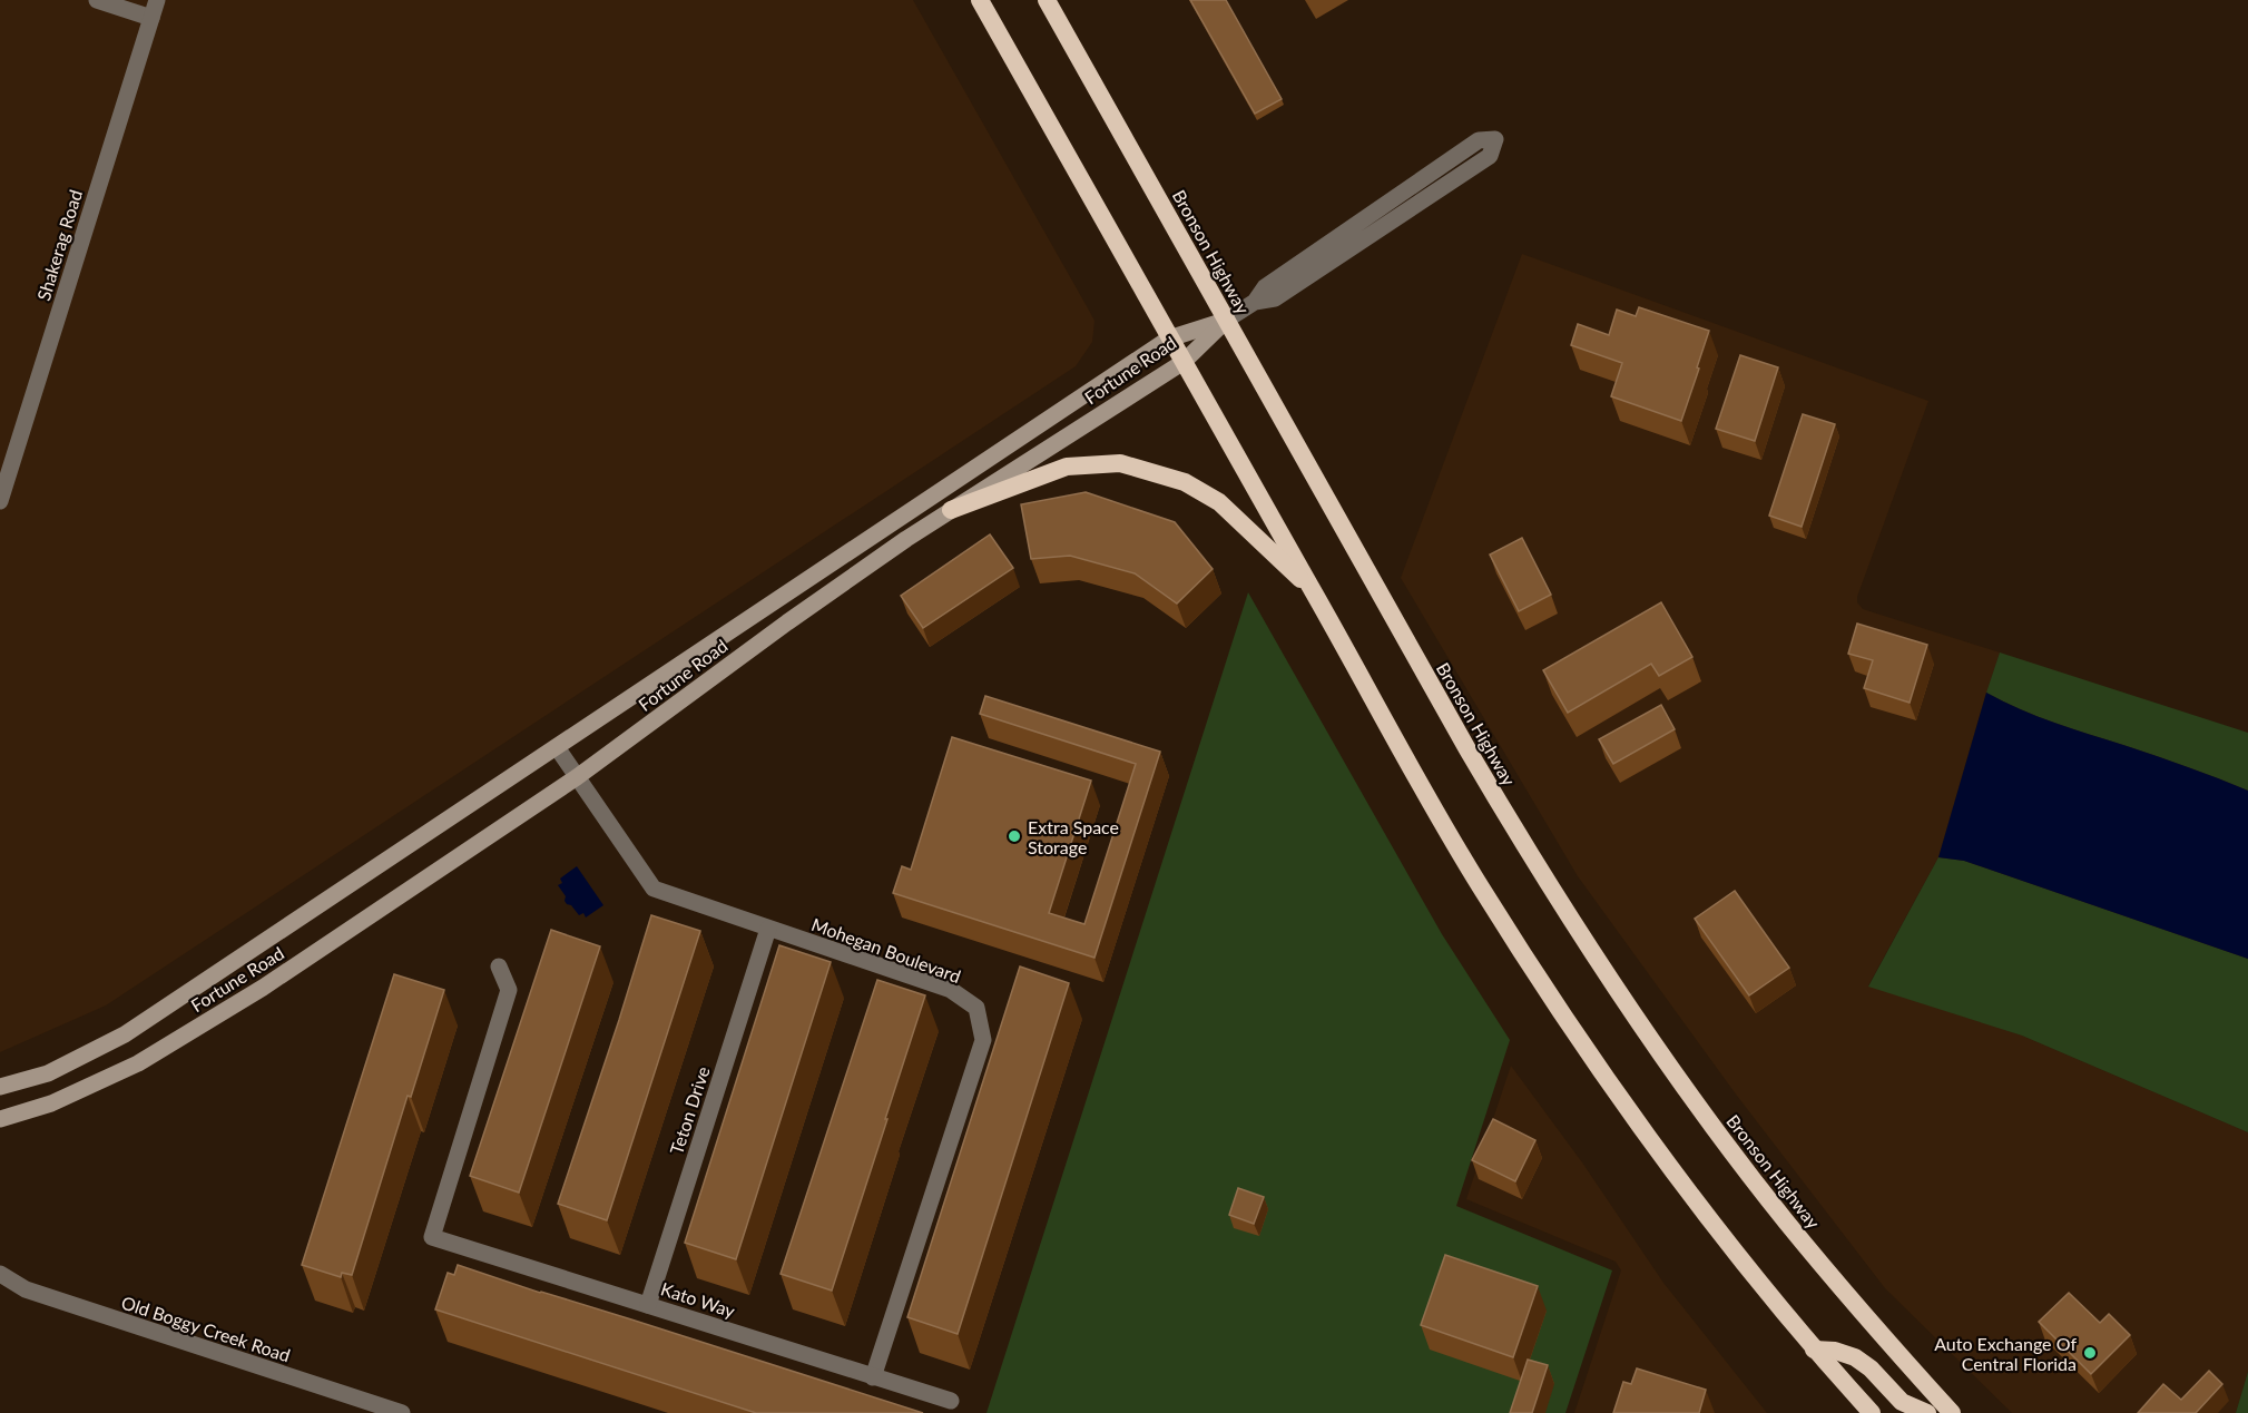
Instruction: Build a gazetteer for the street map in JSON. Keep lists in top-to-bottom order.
{
  "streets": {
    "highway": ["Bronson Highway"],
    "main road": ["Fortune Road"],
    "street": [
      "Shakerag Road",
      "Mohegan Boulevard",
      "Teton Drive",
      "Kato Way",
      "Old Boggy Creek Road"
    ]
  },
  "crossings": [
    ["Bronson Highway", "Fortune Road"],
    ["Fortune Road", "Mohegan Boulevard"],
    ["Mohegan Boulevard", "Teton Drive"],
    ["Mohegan Boulevard", "Kato Way"],
    ["Teton Drive", "Kato Way"]
  ],
  "places": ["Extra Space Storage", "Auto Exchange Of Central Florida"]
}
